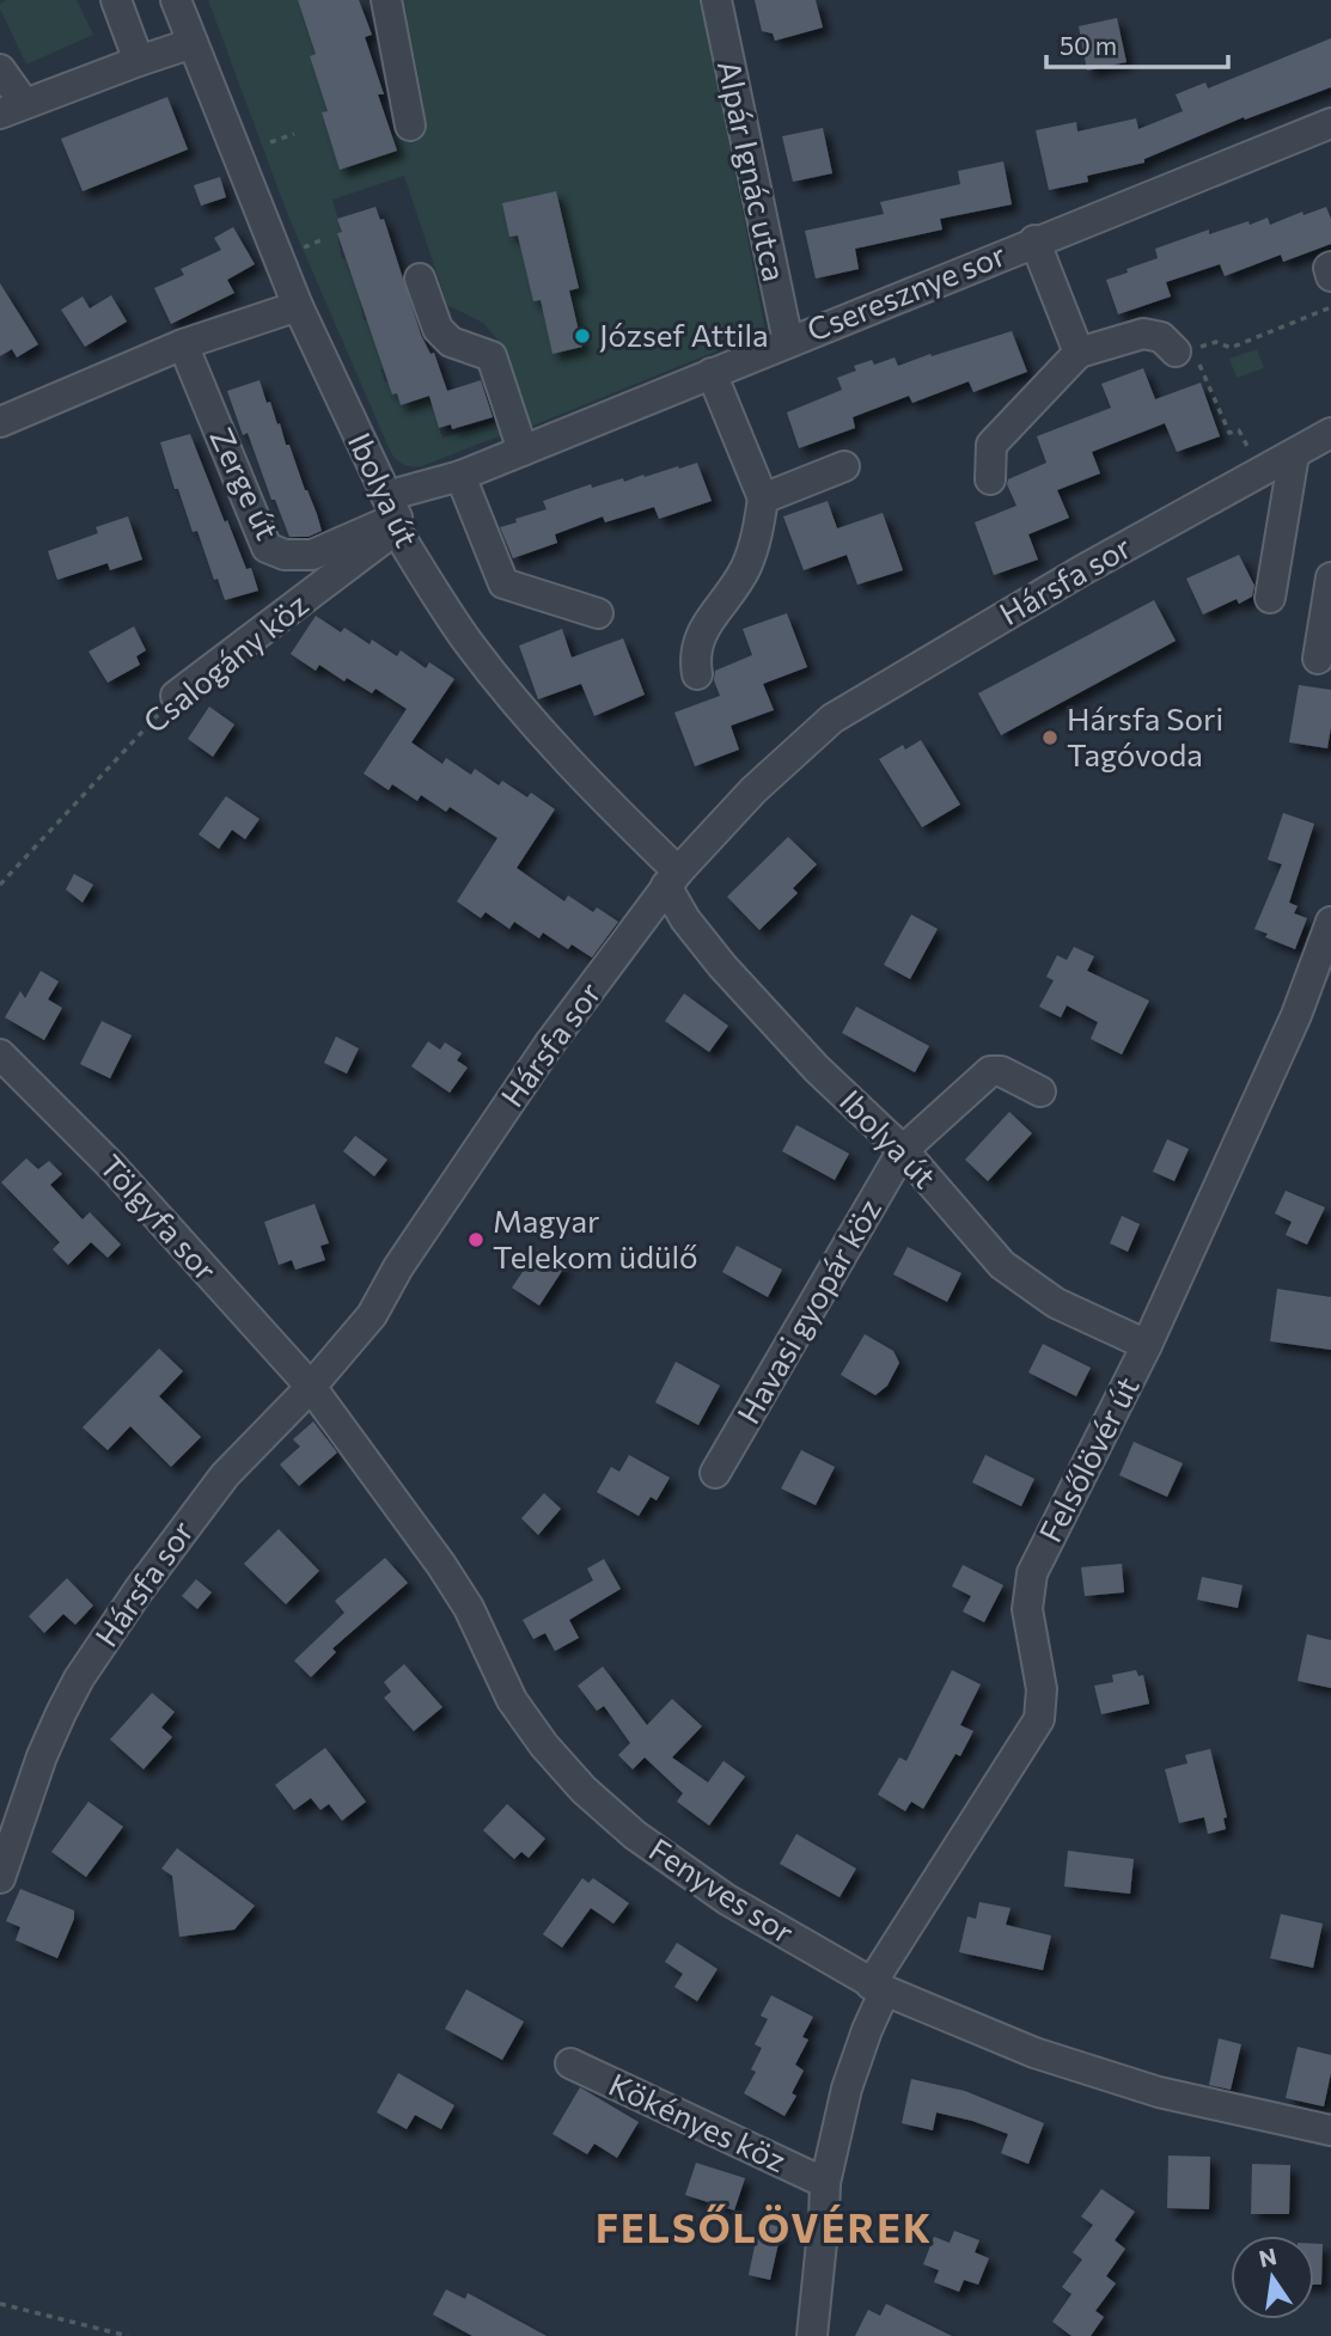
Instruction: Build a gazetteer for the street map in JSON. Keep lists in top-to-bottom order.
{
  "streets": {
    "street": [
      "Alpár Ignác utca",
      "Cseresznye sor",
      "Zerge út",
      "Ibolya út",
      "Hársfa sor",
      "Csalogány köz",
      "Tölgyfa sor",
      "Havasi gyopár köz",
      "Felsőlövér út",
      "Fenyves sor",
      "Kökényes köz"
    ]
  },
  "crossings": [
    ["Alpár Ignác utca", "Cseresznye sor"],
    ["Cseresznye sor", "Zerge út"],
    ["Cseresznye sor", "Ibolya út"],
    ["Cseresznye sor", "Csalogány köz"],
    ["Zerge út", "Ibolya út"],
    ["Zerge út", "Csalogány köz"],
    ["Ibolya út", "Hársfa sor"],
    ["Ibolya út", "Csalogány köz"],
    ["Ibolya út", "Havasi gyopár köz"],
    ["Ibolya út", "Felsőlövér út"],
    ["Hársfa sor", "Tölgyfa sor"],
    ["Hársfa sor", "Fenyves sor"],
    ["Tölgyfa sor", "Fenyves sor"],
    ["Felsőlövér út", "Fenyves sor"],
    ["Felsőlövér út", "Kökényes köz"]
  ],
  "districts": ["FELSŐLÖVÉREK"],
  "places": ["József Attila", "Hársfa Sori Tagóvoda", "Magyar Telekom üdülő"],
  "scale_bar": "50 m",
  "north": "top"
}
